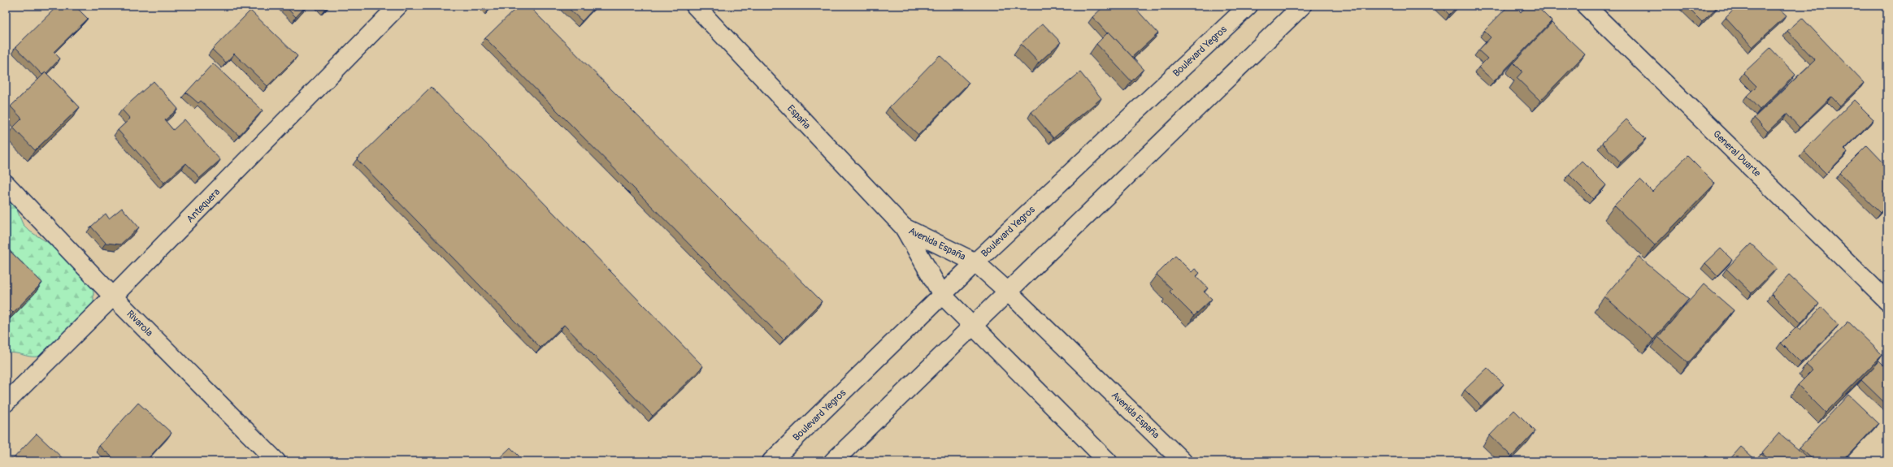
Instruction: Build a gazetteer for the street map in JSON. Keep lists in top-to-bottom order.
{
  "streets": {
    "street": [
      "Boulevard Yegros",
      "España",
      "General Duarte",
      "Antequera",
      "Avenida España",
      "Rivarola"
    ]
  },
  "crossings": [
    ["Boulevard Yegros", "Avenida España"],
    ["España", "Avenida España"],
    ["Antequera", "Rivarola"]
  ]
}
